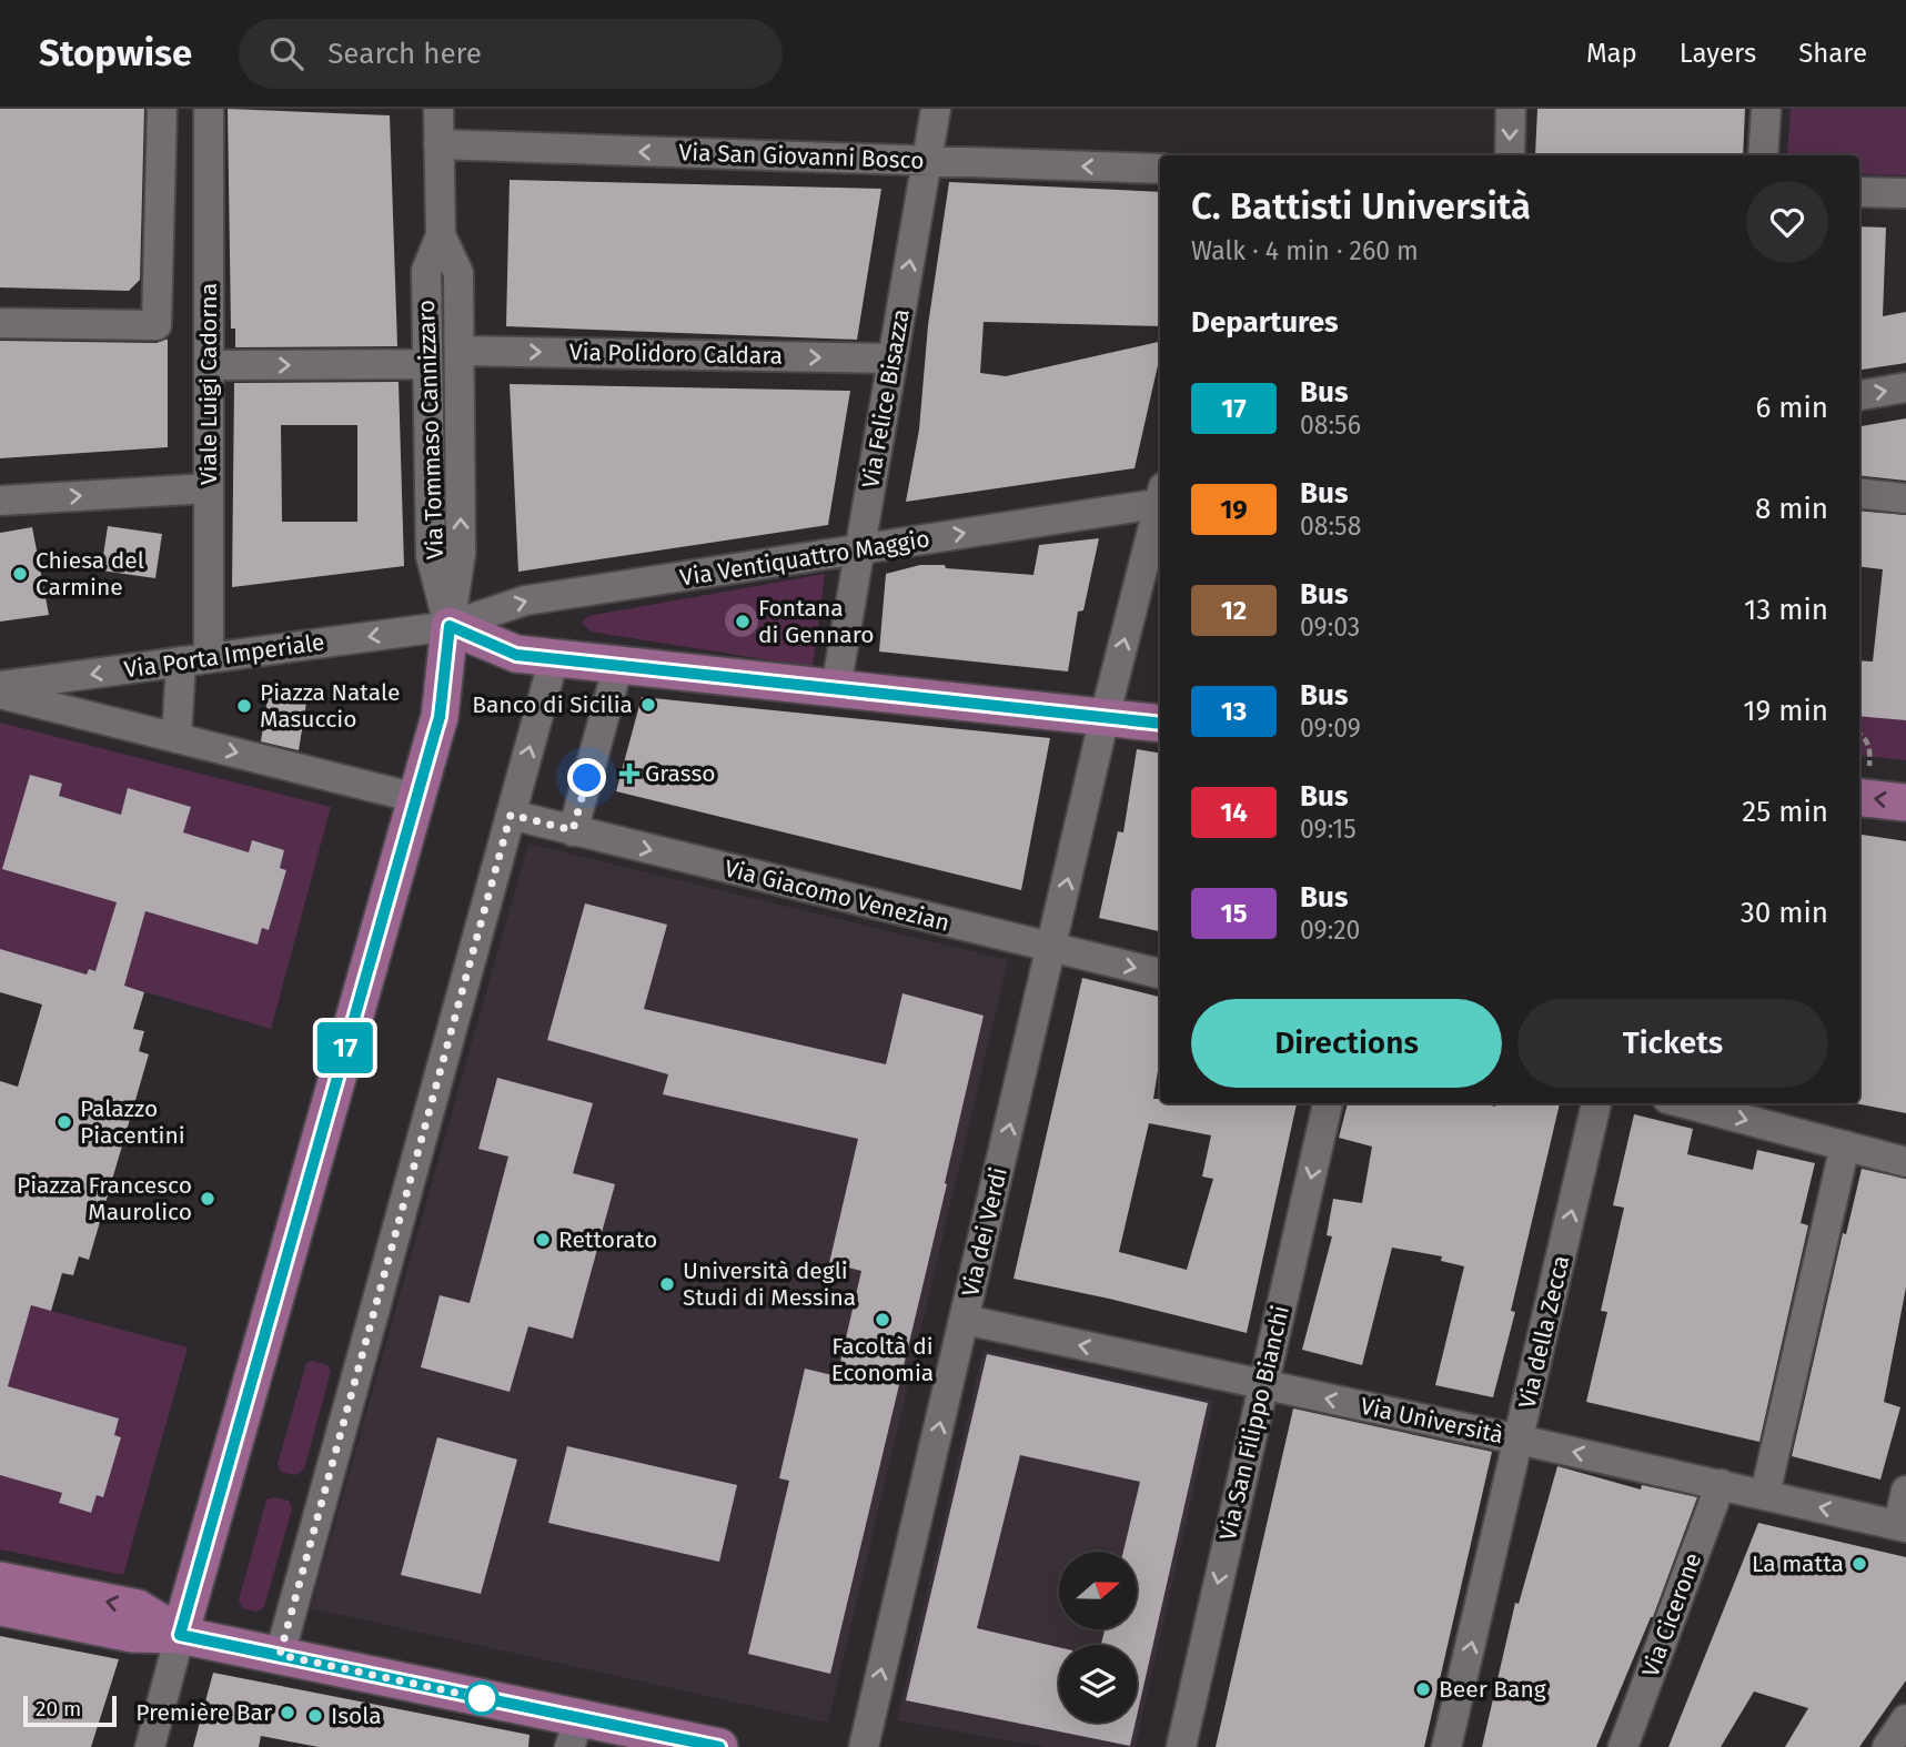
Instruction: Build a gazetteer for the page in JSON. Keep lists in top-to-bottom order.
{
  "streets": {
    "main road": ["Via Tommaso Cannizzaro"],
    "street": [
      "Via San Giovanni Bosco",
      "Via Polidoro Caldara",
      "Viale Luigi Cadorna",
      "Via Felice Bisazza",
      "Via Ventiquattro Maggio",
      "Via Porta Imperiale",
      "Via Giacomo Venezian",
      "Via dei Verdi",
      "Via della Zecca",
      "Via Università",
      "Via San Filippo Bianchi",
      "Via Cicerone"
    ]
  },
  "crossings": [
    ["Via San Giovanni Bosco", "Via Felice Bisazza"],
    ["Via San Giovanni Bosco", "Via Tommaso Cannizzaro"],
    ["Via Polidoro Caldara", "Via Felice Bisazza"],
    ["Via Polidoro Caldara", "Via Tommaso Cannizzaro"],
    ["Viale Luigi Cadorna", "Via Porta Imperiale"],
    ["Via Felice Bisazza", "Via Ventiquattro Maggio"],
    ["Via Tommaso Cannizzaro", "Via Ventiquattro Maggio"],
    ["Via Tommaso Cannizzaro", "Via Porta Imperiale"],
    ["Via Ventiquattro Maggio", "Via Porta Imperiale"],
    ["Via Giacomo Venezian", "Via dei Verdi"],
    ["Via dei Verdi", "Via Università"],
    ["Via della Zecca", "Via Università"],
    ["Via Università", "Via San Filippo Bianchi"],
    ["Via Università", "Via Cicerone"]
  ],
  "one_way": [
    "Via San Giovanni Bosco",
    "Via Polidoro Caldara",
    "Via Ventiquattro Maggio",
    "Via Giacomo Venezian",
    "Via dei Verdi",
    "Via Università",
    "Via San Filippo Bianchi"
  ],
  "places": {
    "other": [
      "Chiesa del Carmine",
      "Fontana di Gennaro",
      "Banco di Sicilia",
      "Piazza Natale Masuccio",
      "Palazzo Piacentini",
      "Piazza Francesco Maurolico",
      "Rettorato",
      "Università degli Studi di Messina",
      "Facoltà di Economia",
      "La matta",
      "Beer Bang",
      "Première Bar",
      "Isola"
    ],
    "health": ["Grasso"]
  },
  "lines": ["bus line 17"],
  "scale_bar": "20 m",
  "north": "right",
  "page": {
    "header": "Stopwise",
    "search": "Search here",
    "nav": ["Map", "Layers", "Share"],
    "on_map": "17",
    "heading": [
      ["C. Battisti Università", "Walk · 4 min · 260 m"],
      "Departures"
    ],
    "list": [
      {
        "mark": "17",
        "name": "Bus",
        "note": "08:56",
        "value": "6 min"
      },
      {
        "mark": "19",
        "name": "Bus",
        "note": "08:58",
        "value": "8 min"
      },
      {
        "mark": "12",
        "name": "Bus",
        "note": "09:03",
        "value": "13 min"
      },
      {
        "mark": "13",
        "name": "Bus",
        "note": "09:09",
        "value": "19 min"
      },
      {
        "mark": "14",
        "name": "Bus",
        "note": "09:15",
        "value": "25 min"
      },
      {
        "mark": "15",
        "name": "Bus",
        "note": "09:20",
        "value": "30 min"
      }
    ],
    "buttons": ["Directions", "Tickets"],
    "scale": "20 m"
  }
}
